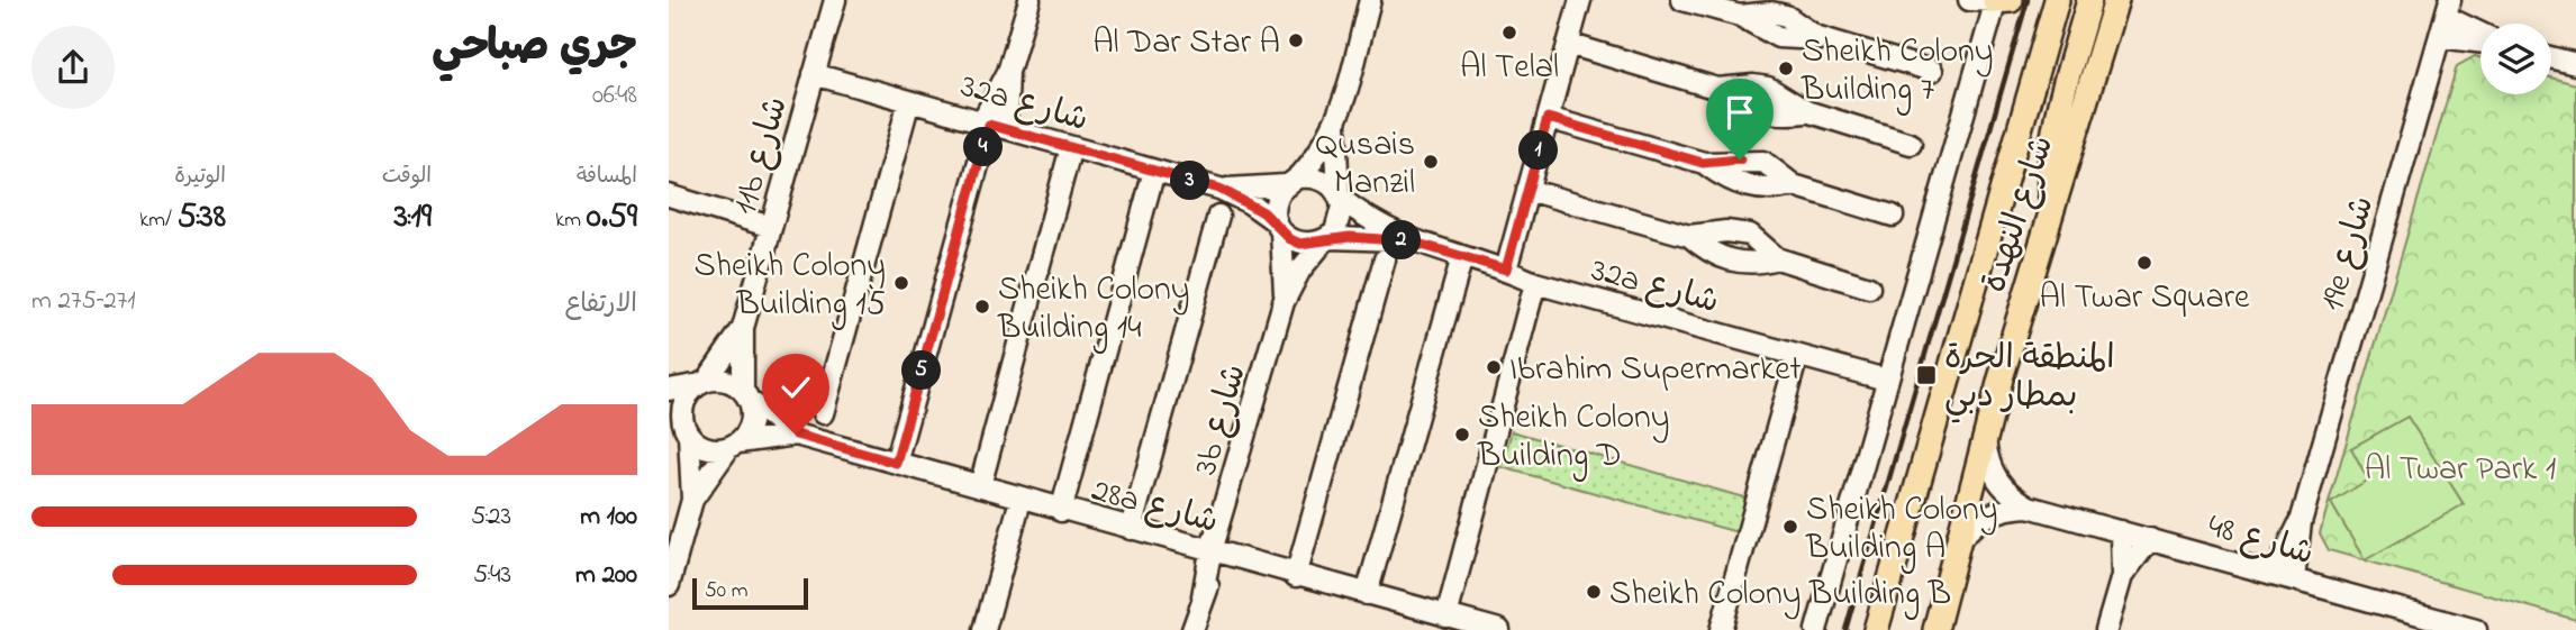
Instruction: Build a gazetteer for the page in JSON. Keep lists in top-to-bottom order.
{
  "streets": {
    "main road": ["شارع النهدة"],
    "street": [
      "32a شارع",
      "11b شارع",
      "19e شارع",
      "3b شارع",
      "28a شارع",
      "شارع 48"
    ]
  },
  "crossings": [
    ["32a شارع", "11b شارع"],
    ["32a شارع", "3b شارع"],
    ["11b شارع", "28a شارع"],
    ["شارع النهدة", "شارع 48"],
    ["19e شارع", "شارع 48"],
    ["3b شارع", "28a شارع"]
  ],
  "parks": ["Al Twar Park 1"],
  "places": {
    "other": [
      "Al Telal",
      "Al Dar Star A",
      "Sheikh Colony Building 7",
      "Qusais Manzil",
      "Al Twar Square",
      "Sheikh Colony Building 15",
      "Sheikh Colony Building 14",
      "Ibrahim Supermarket",
      "Sheikh Colony Building D",
      "Sheikh Colony Building A",
      "Sheikh Colony Building B"
    ],
    "transit": ["المنطقة الحرة بمطار دبي"]
  },
  "scale_bar": "50 m",
  "page": {
    "heading": ["جري صباحي", "06:48"],
    "pins": [
      "4",
      "1",
      "3",
      "2",
      "5"
    ],
    "stats": [
      ["المسافة", "0.59 km"],
      ["الوقت", "3:19"],
      ["الوتيرة", "5:38 /km"]
    ],
    "chart": ["الارتفاع", "271–275 m"],
    "list": [
      {
        "name": "100 m",
        "note": "5:23"
      },
      {
        "name": "200 m",
        "note": "5:43"
      }
    ],
    "scale": "50 m"
  }
}
